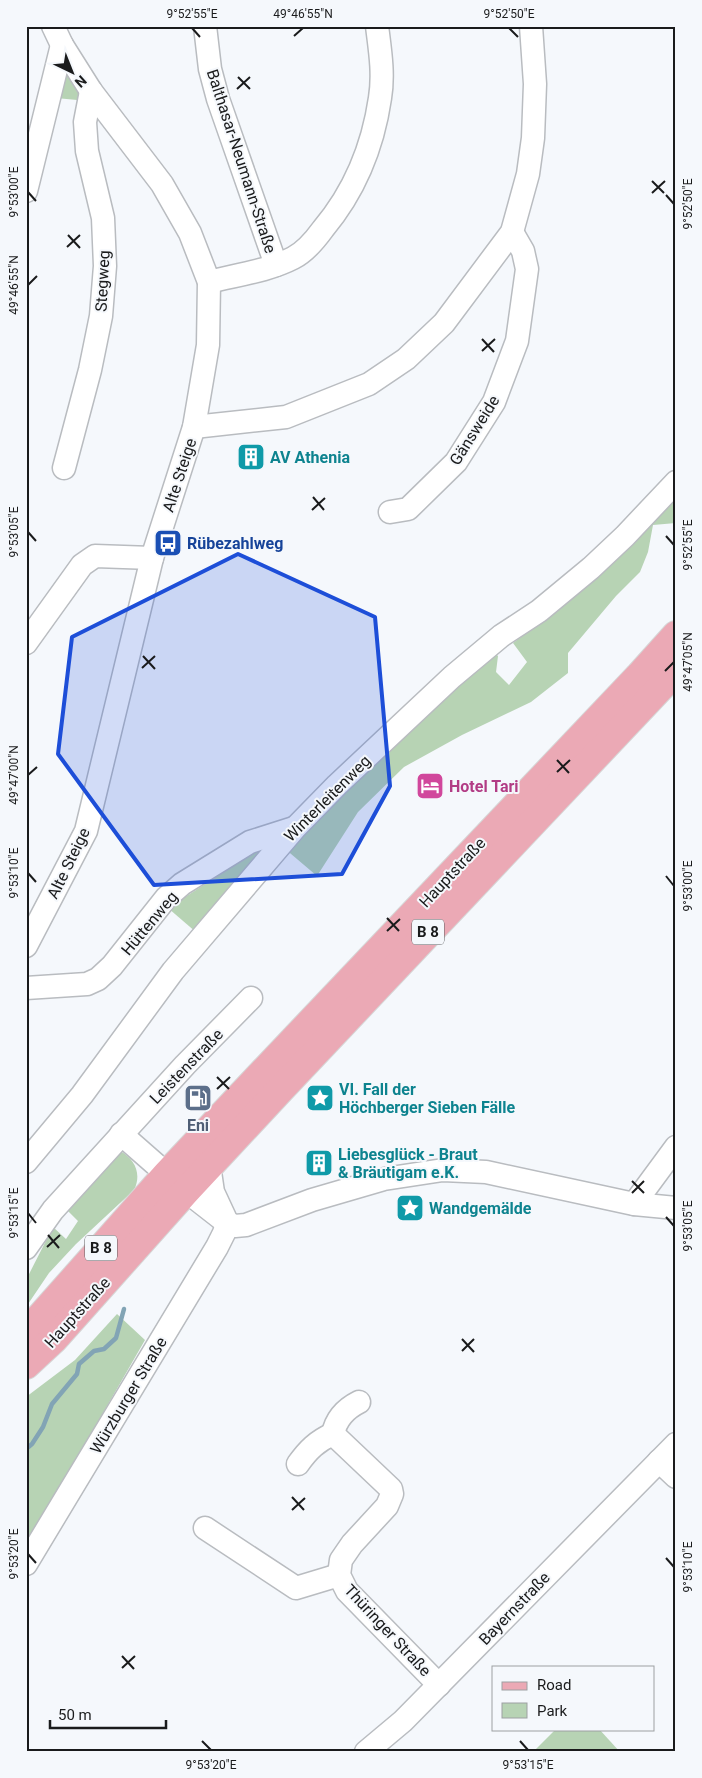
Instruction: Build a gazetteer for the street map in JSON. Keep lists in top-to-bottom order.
{
  "streets": {
    "main road": ["Hauptstraße", "B 8"],
    "street": [
      "Balthasar-Neumann-Straße",
      "Stegweg",
      "Gänsweide",
      "Alte Steige",
      "Winterleitenweg",
      "Hüttenweg",
      "Leistenstraße",
      "Würzburger Straße",
      "Bayernstraße",
      "Thüringer Straße"
    ]
  },
  "crossings": [
    ["Stegweg", "Alte Steige"],
    ["Winterleitenweg", "Hüttenweg"],
    ["Bayernstraße", "Thüringer Straße"]
  ],
  "places": {
    "building": ["AV Athenia", "Liebesglück - Braut & Bräutigam e.K."],
    "bus stop": ["Rübezahlweg"],
    "hotel": ["Hotel Tari"],
    "fuel station": ["Eni"],
    "place": ["VI. Fall der Höchberger Sieben Fälle", "Wandgemälde"]
  },
  "legend": ["Road", "Park"],
  "scale_bar": "50 m",
  "north": "bottom right",
  "coordinates": [
    "9°52'55\"E",
    "49°46'55\"N",
    "9°52'50\"E",
    "9°53'00\"E",
    "9°53'05\"E",
    "49°47'05\"N",
    "49°47'00\"N",
    "9°53'10\"E",
    "9°53'15\"E",
    "9°53'20\"E"
  ]
}
